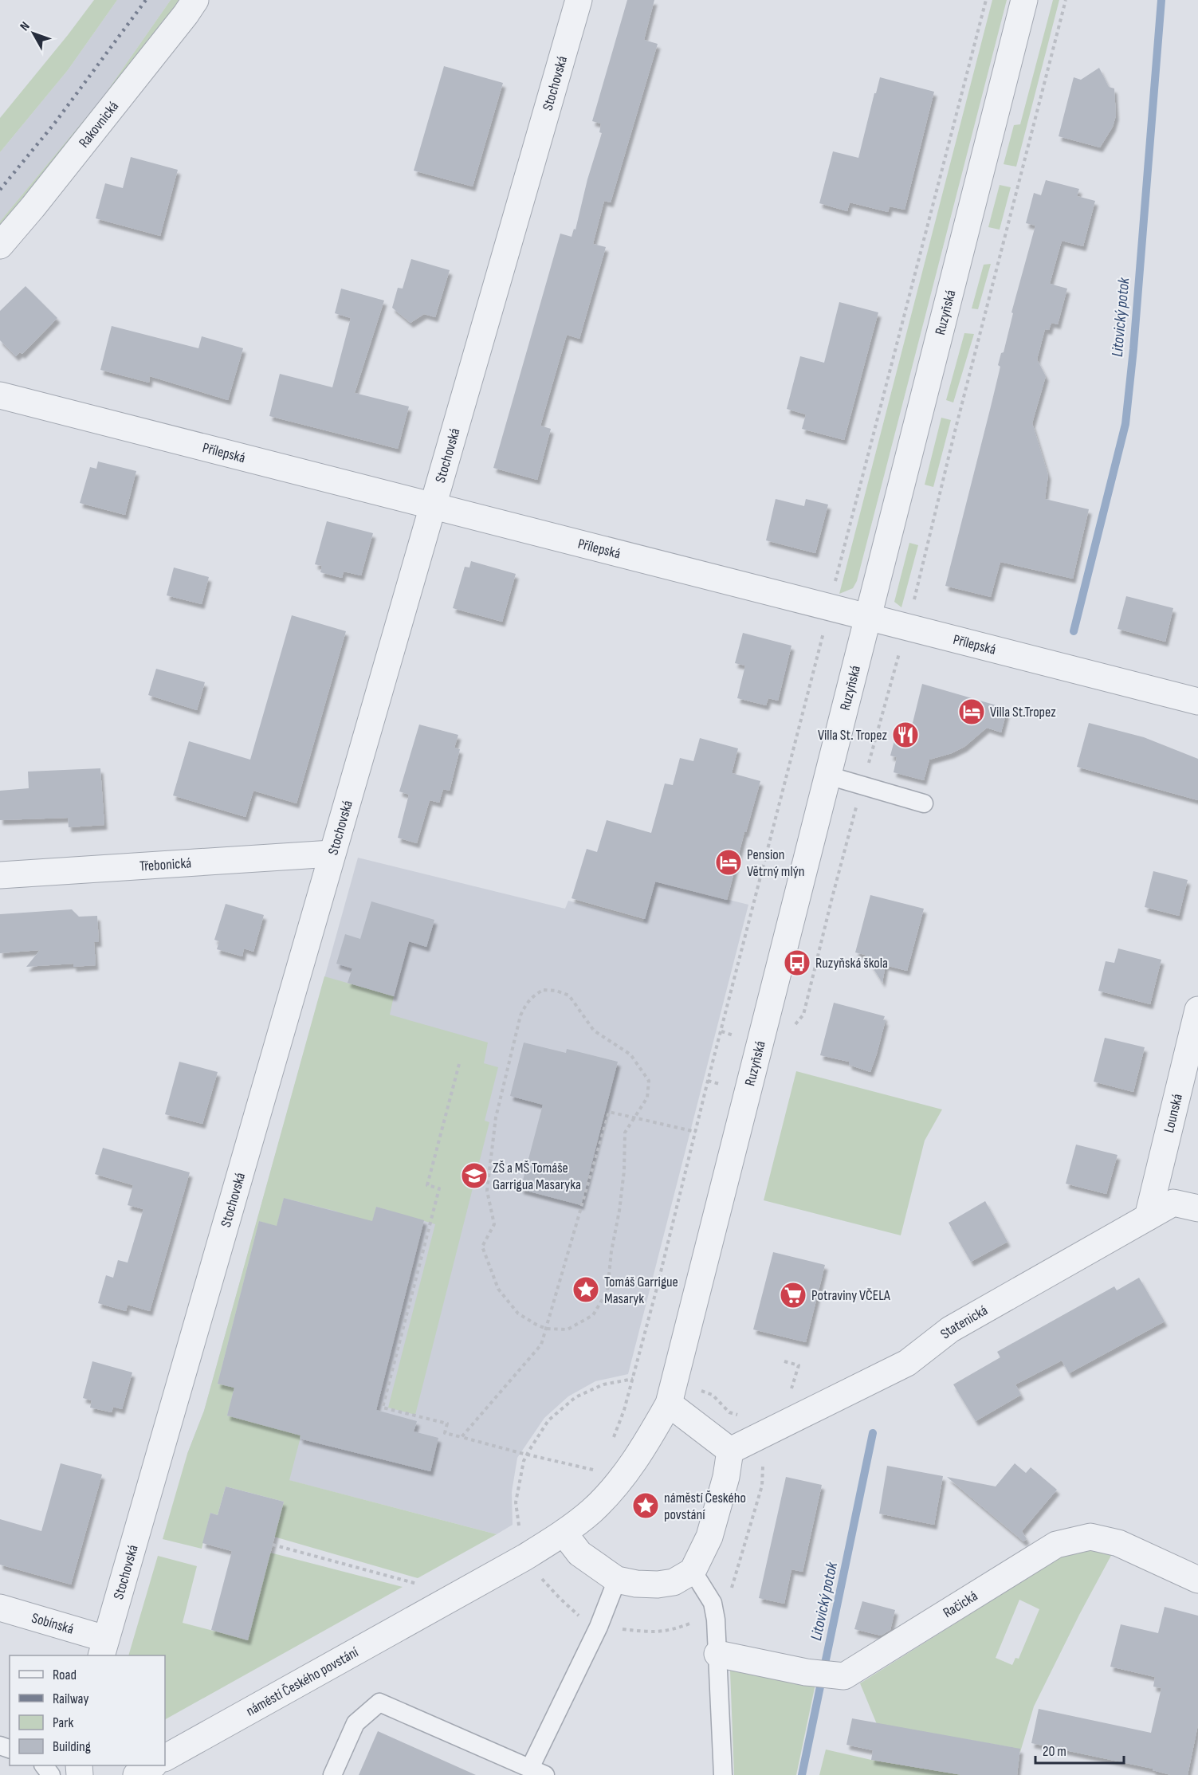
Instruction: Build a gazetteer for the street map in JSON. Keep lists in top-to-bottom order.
{
  "streets": {
    "street": [
      "Stochovská",
      "Rakovnická",
      "Ruzyňská",
      "Přílepská",
      "Třebonická",
      "Lounská",
      "Statenická",
      "Račická",
      "Sobínská",
      "náměstí Českého povstání"
    ]
  },
  "crossings": [
    ["Stochovská", "Přílepská"],
    ["Stochovská", "Třebonická"],
    ["Stochovská", "Sobínská"],
    ["Ruzyňská", "Přílepská"],
    ["Ruzyňská", "náměstí Českého povstání"],
    ["Lounská", "Statenická"]
  ],
  "water": ["Litovický potok"],
  "places": {
    "hotel": ["Villa St.Tropez", "Pension Větrný mlýn"],
    "restaurant": ["Villa St. Tropez"],
    "bus stop": ["Ruzyňská škola"],
    "school or university": ["ZŠ a MŠ Tomáše Garrigua Masaryka"],
    "place": ["Tomáš Garrigue Masaryk", "náměstí Českého povstání"],
    "supermarket": ["Potraviny VČELA"]
  },
  "legend": [
    "Road",
    "Railway",
    "Park",
    "Building"
  ],
  "scale_bar": "20 m",
  "north": "top left"
}
